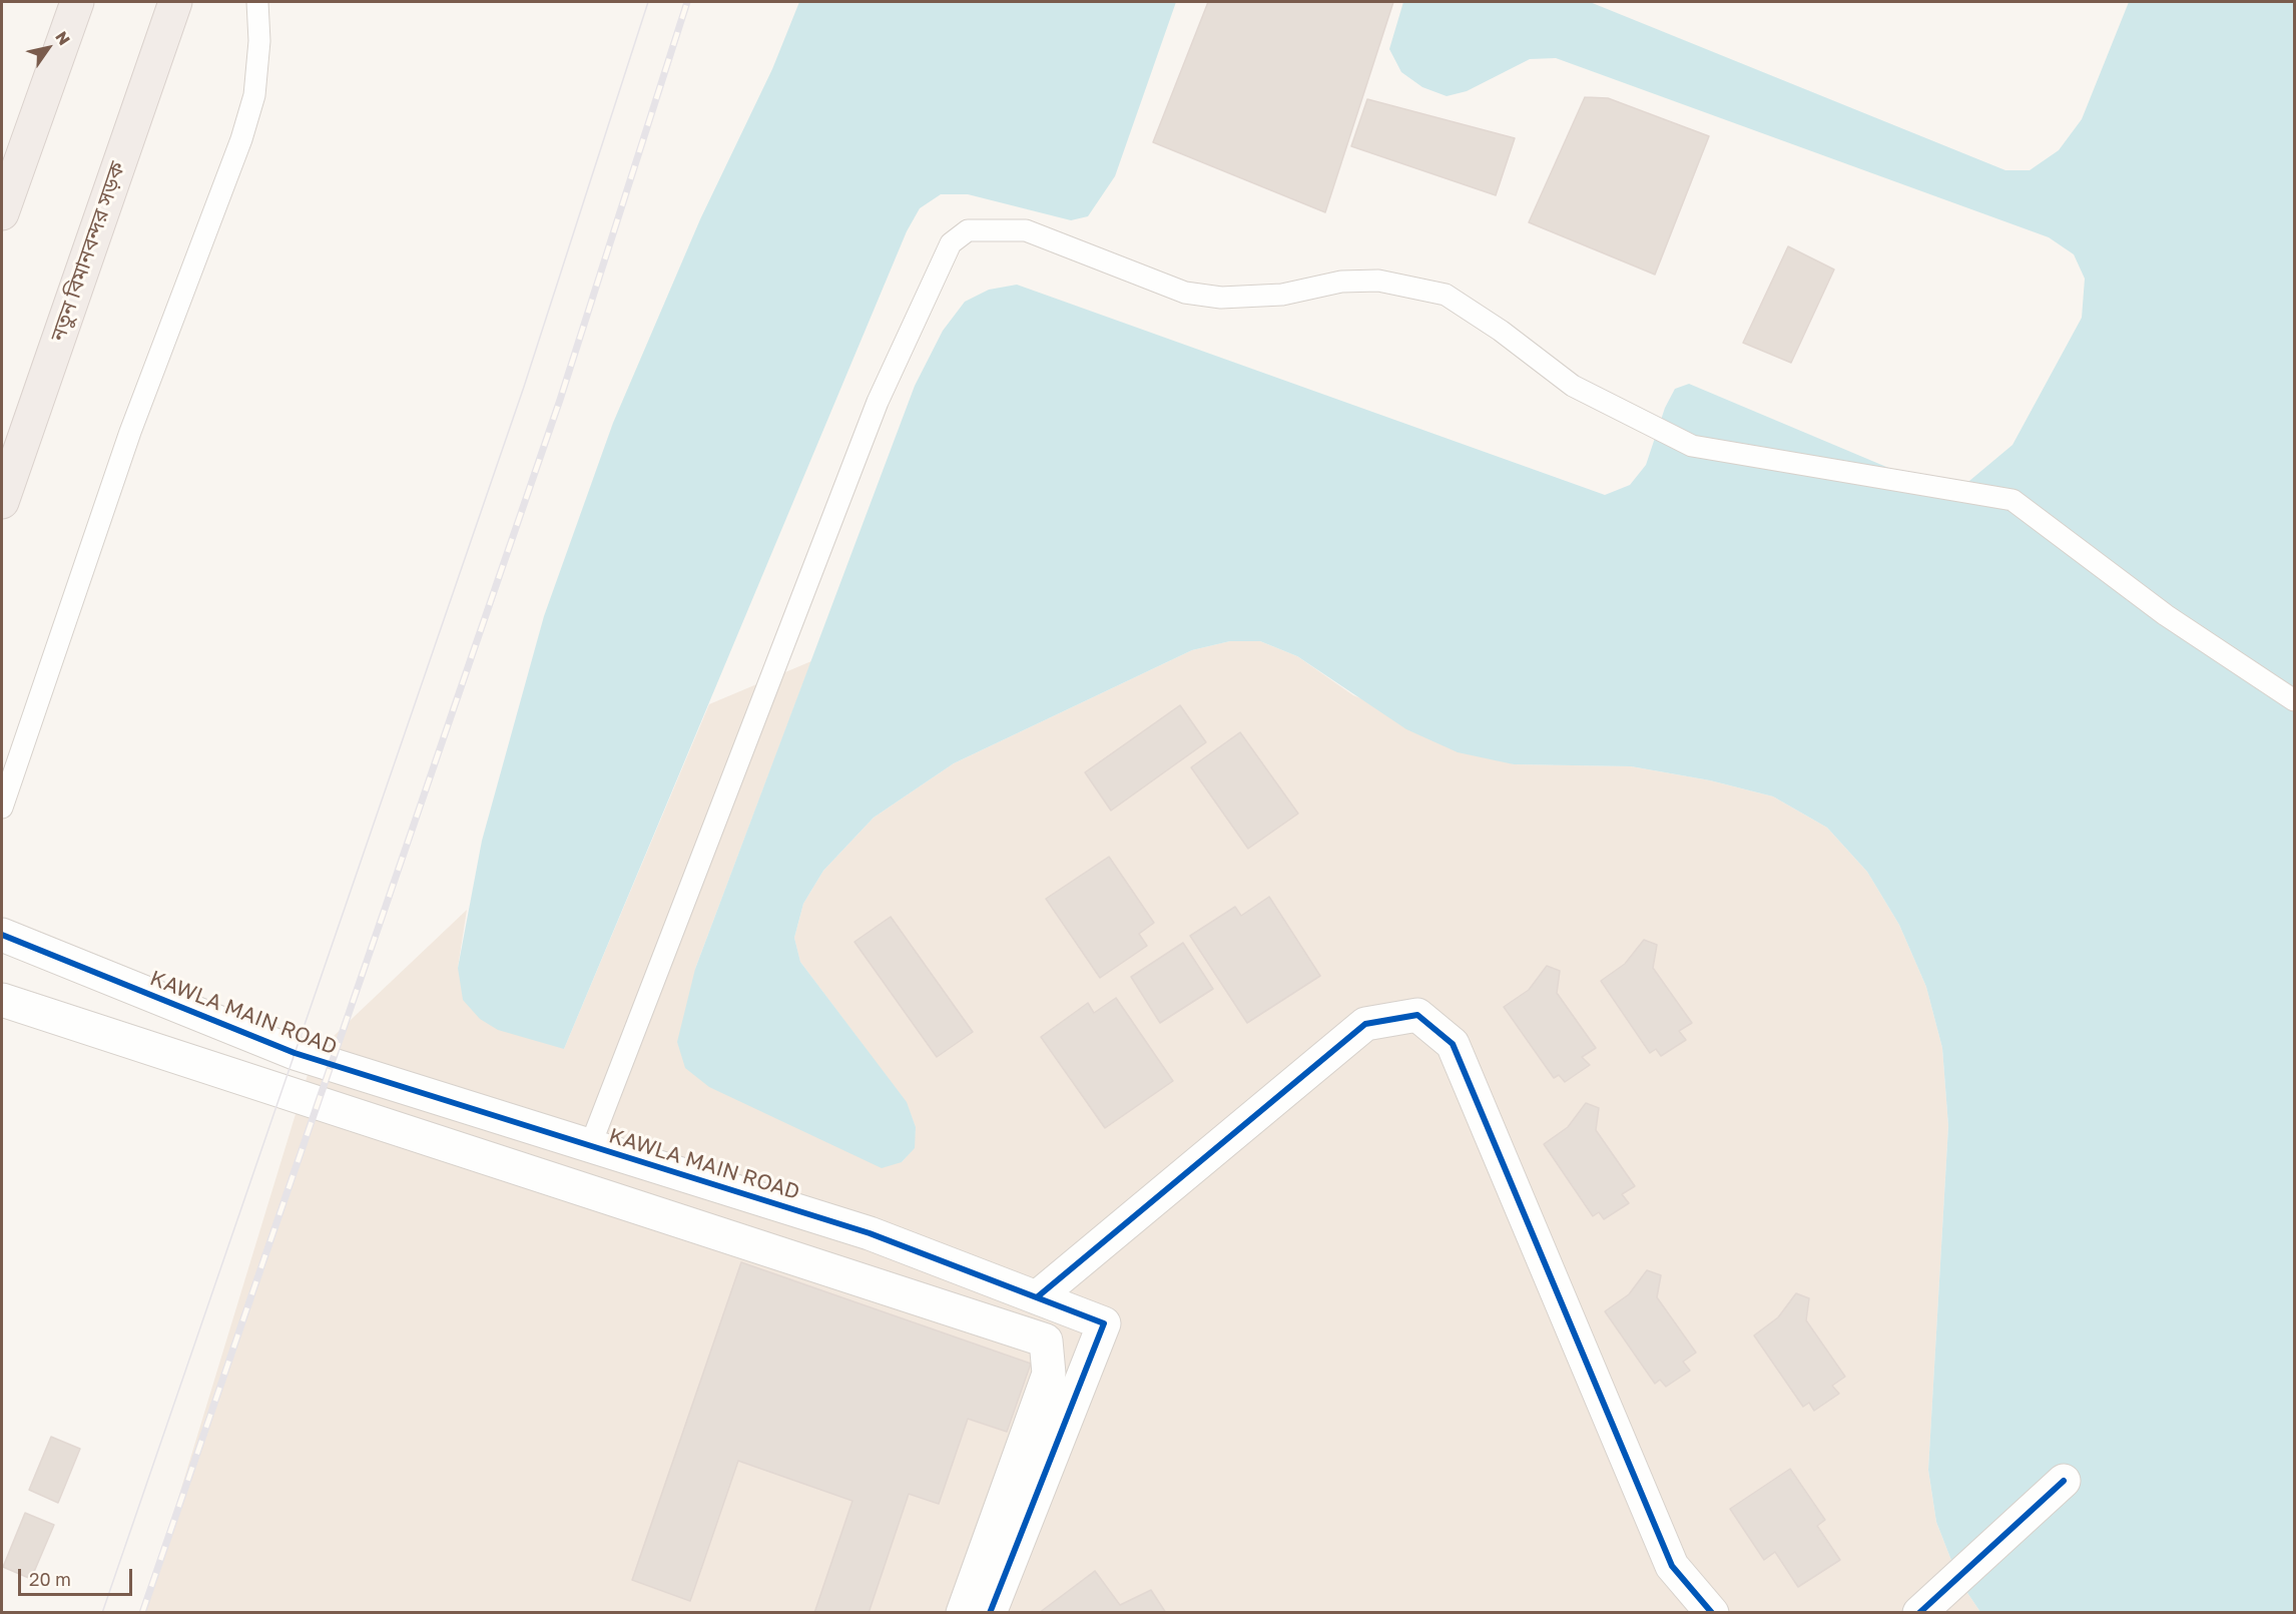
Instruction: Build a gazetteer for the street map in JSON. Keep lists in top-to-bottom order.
{
  "streets": {
    "highway": ["নতুন বিমানবন্দর সড়ক"],
    "street": ["KAWLA MAIN ROAD"]
  },
  "scale_bar": "20 m",
  "north": "top right"
}
